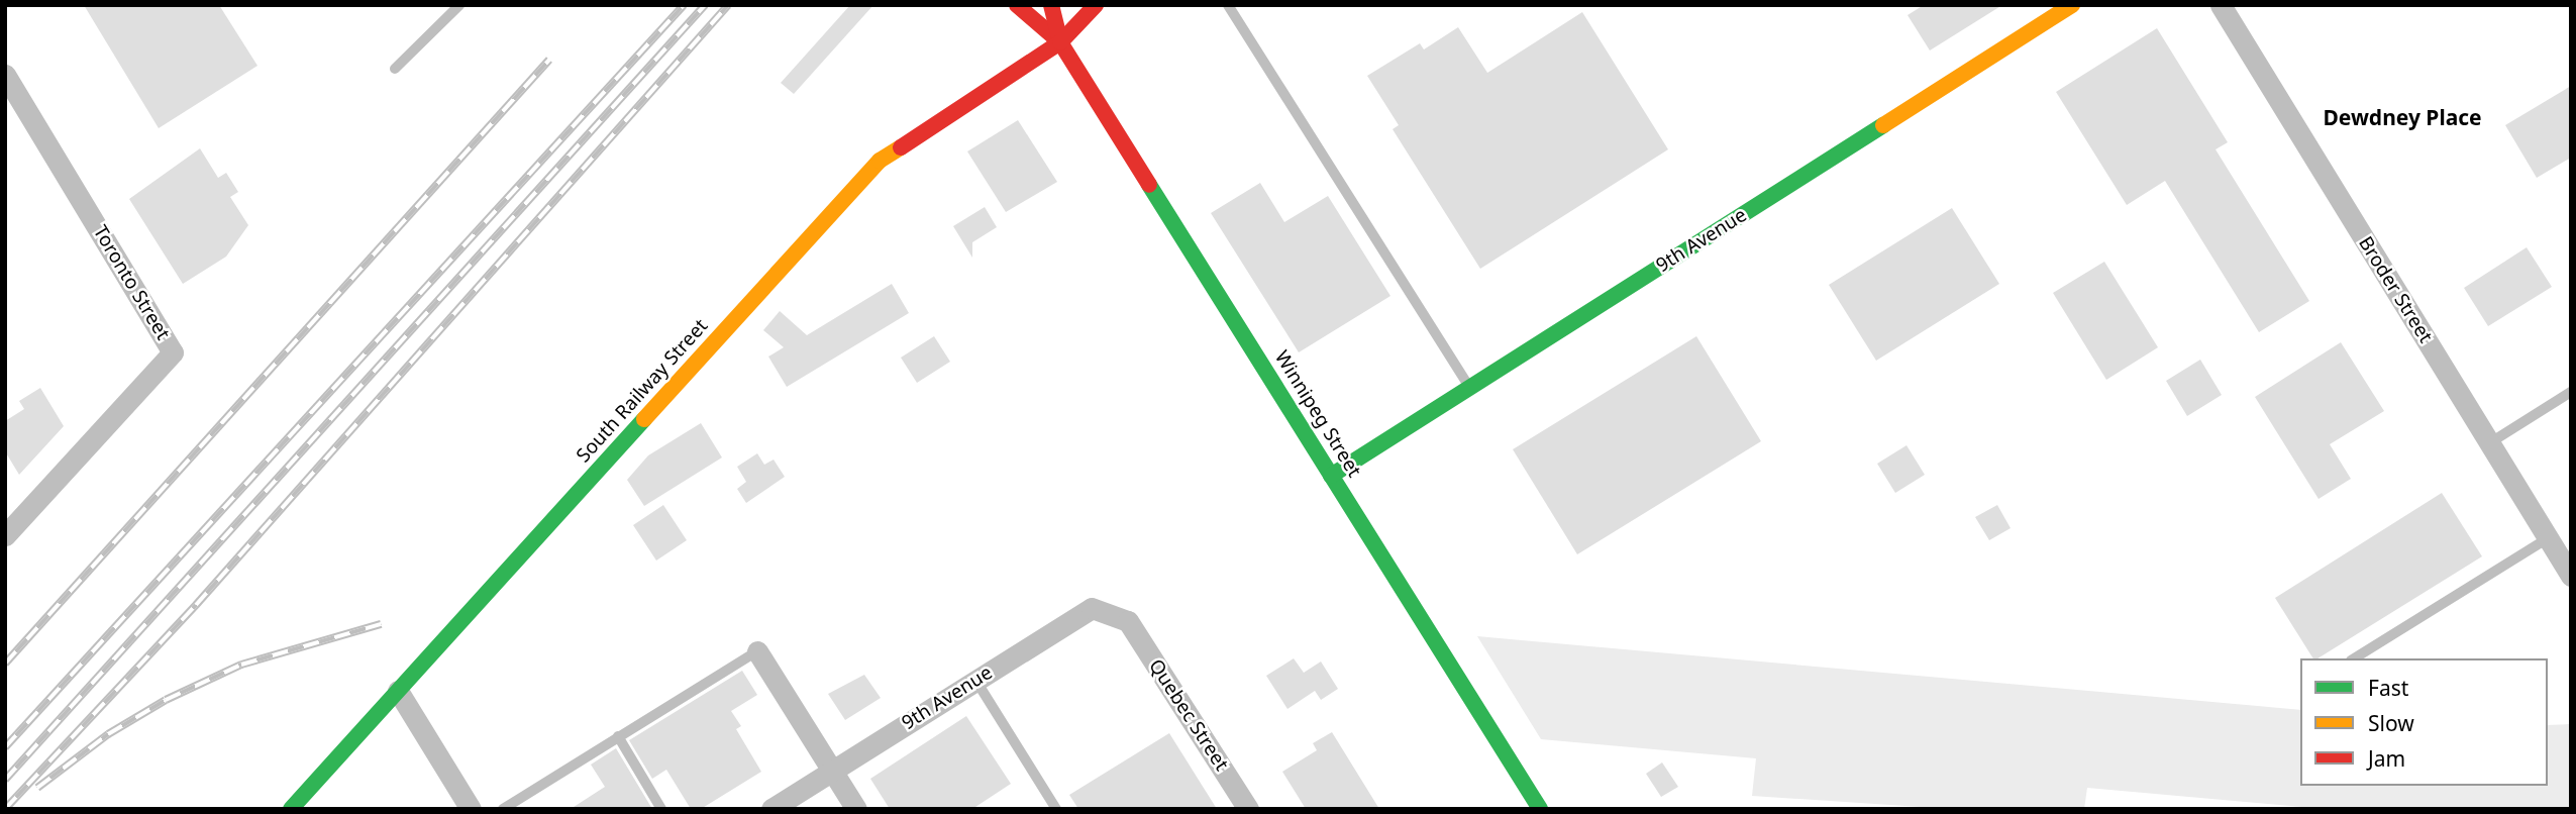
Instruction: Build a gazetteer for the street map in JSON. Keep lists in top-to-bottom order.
{
  "streets": {
    "street": [
      "9th Avenue",
      "Toronto Street",
      "Broder Street",
      "South Railway Street",
      "Winnipeg Street",
      "Quebec Street"
    ]
  },
  "crossings": [
    ["9th Avenue", "Winnipeg Street"],
    ["9th Avenue", "Quebec Street"],
    ["South Railway Street", "Winnipeg Street"]
  ],
  "districts": ["Dewdney Place"],
  "legend": ["Fast", "Slow", "Jam"]
}
